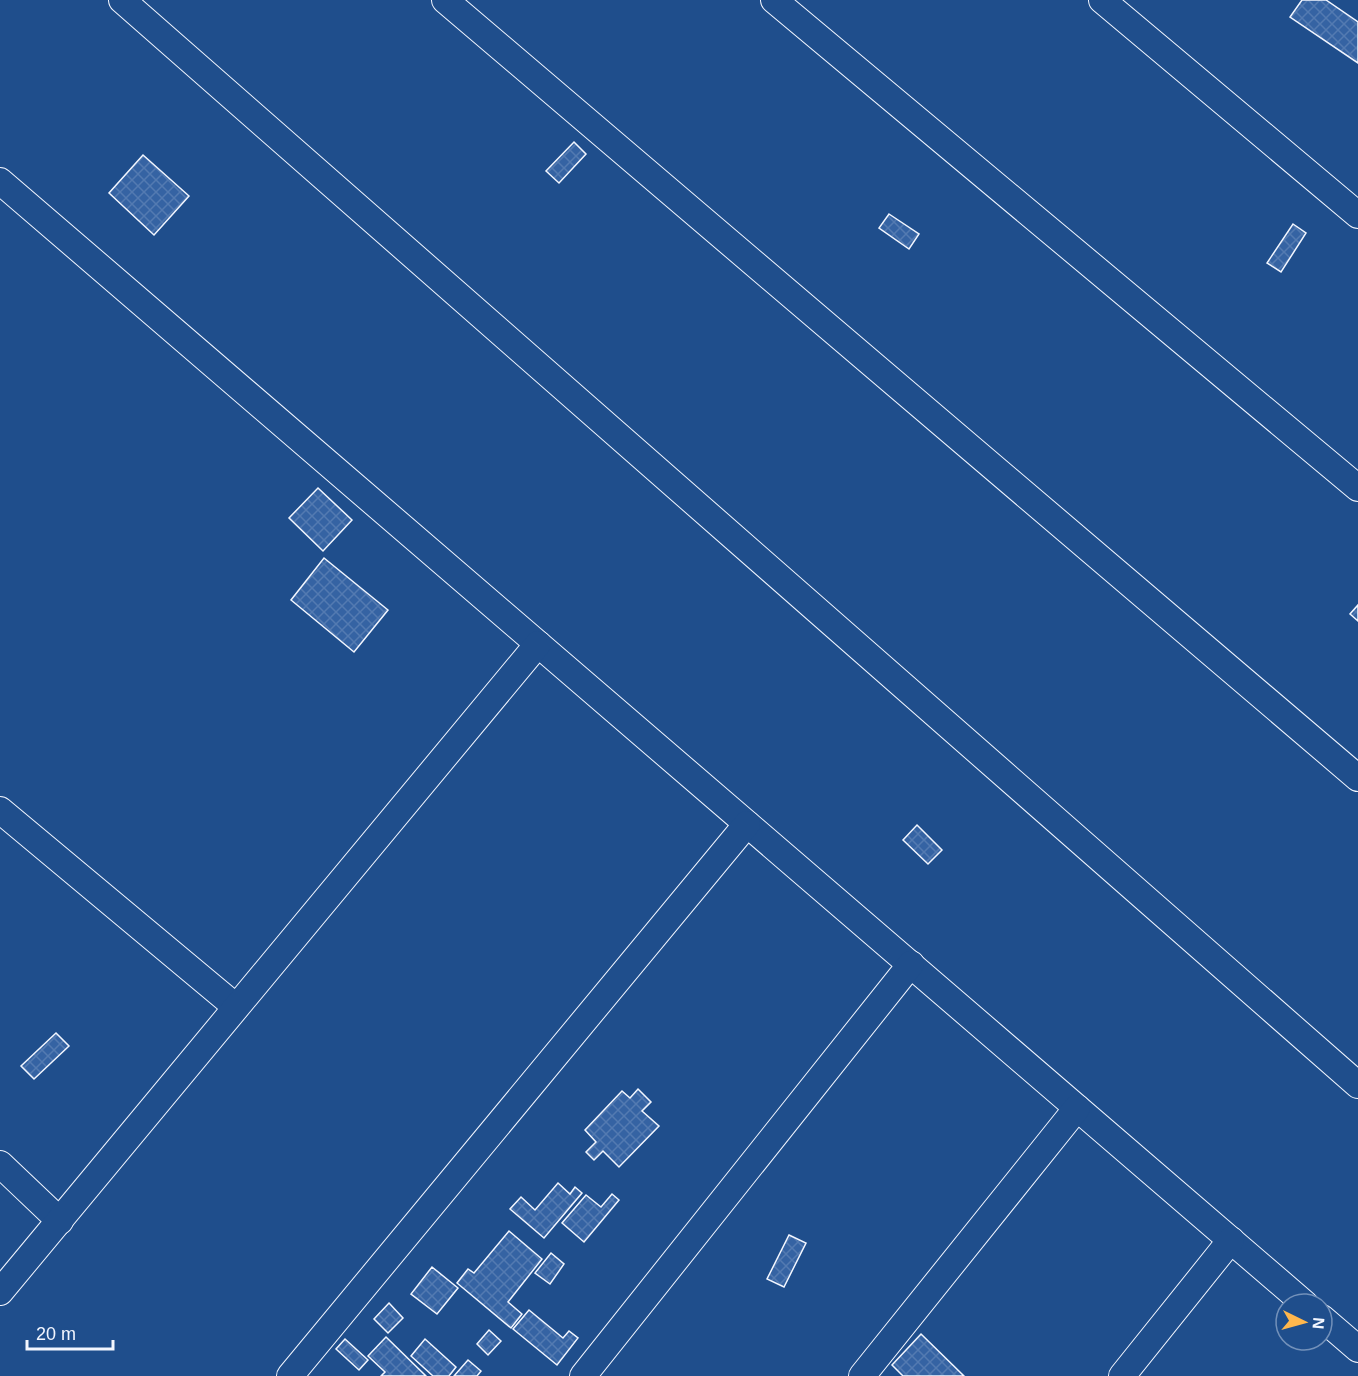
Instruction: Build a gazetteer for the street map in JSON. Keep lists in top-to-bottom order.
{
  "scale_bar": "20 m",
  "north": "right"
}
